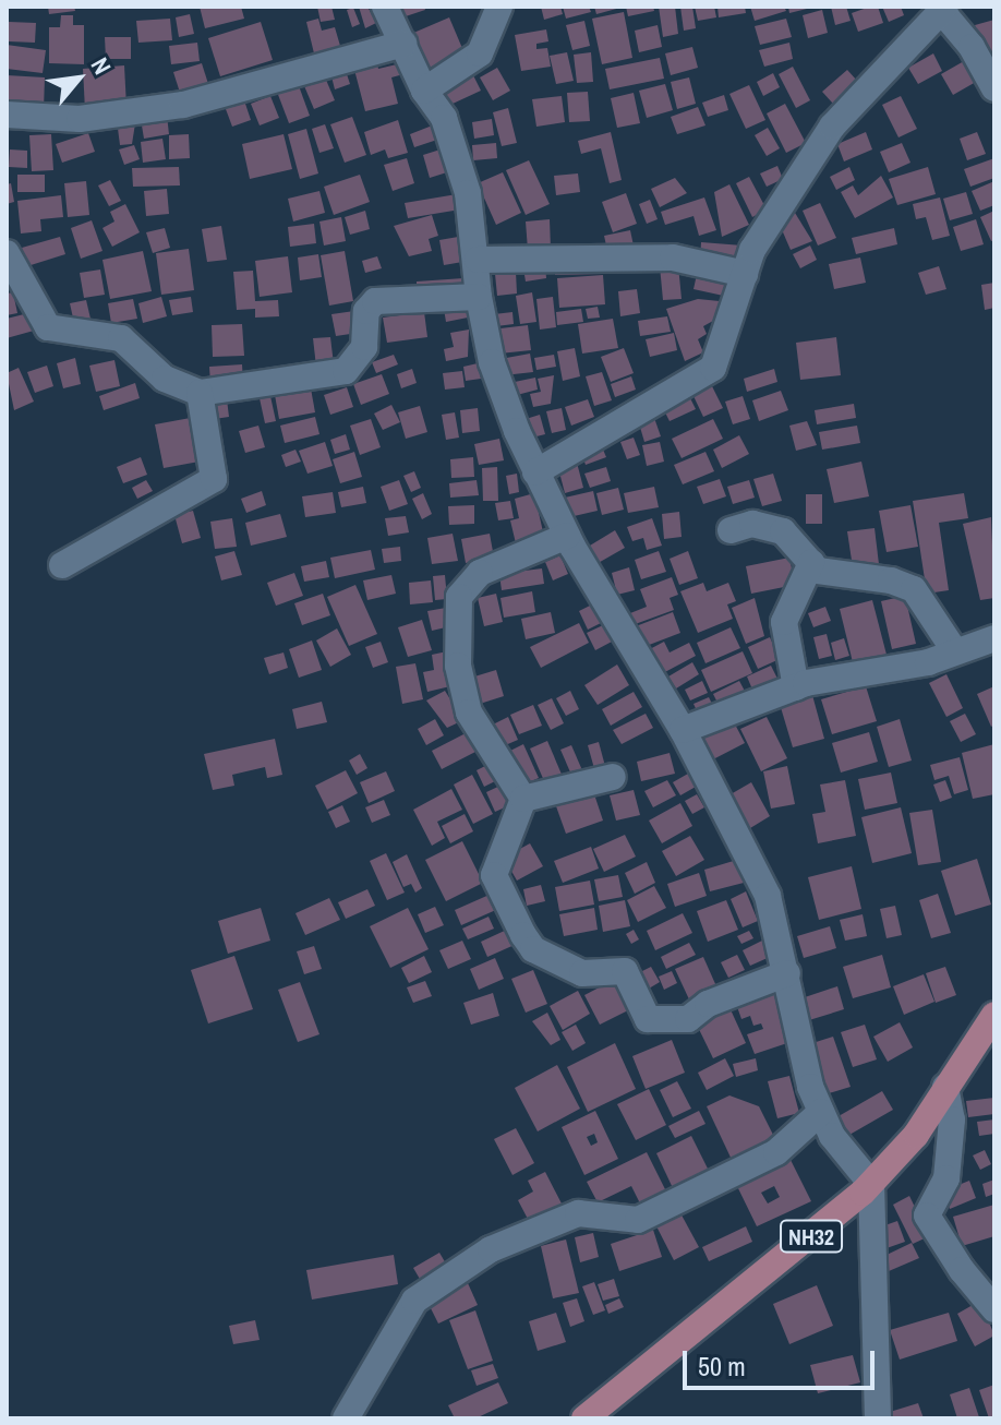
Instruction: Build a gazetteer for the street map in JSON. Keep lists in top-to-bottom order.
{
  "streets": {
    "main road": ["NH32"]
  },
  "scale_bar": "50 m",
  "north": "top right"
}
